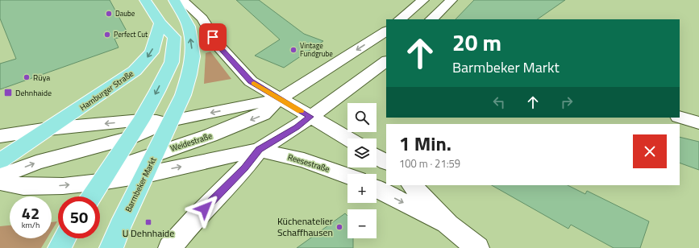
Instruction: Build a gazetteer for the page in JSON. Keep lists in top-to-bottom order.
{
  "streets": {
    "main road": [
      "Hamburger Straße",
      "Weidestraße",
      "Reesestraße",
      "Barmbeker Markt"
    ]
  },
  "crossings": [
    ["Weidestraße", "Barmbeker Markt"]
  ],
  "places": {
    "other": [
      "Daube",
      "Perfect Cut",
      "Vintage Fundgrube",
      "Rüya",
      "Küchenatelier Schaffhausen"
    ],
    "transit": ["Dehnhaide", "U Dehnhaide"]
  },
  "page": {
    "turn": ["20 m", "Barmbeker Markt"],
    "map_buttons": ["+", "−"],
    "heading": ["1 Min.", "100 m · 21:59"],
    "speed": "42 km/h",
    "limit": "50"
  }
}
